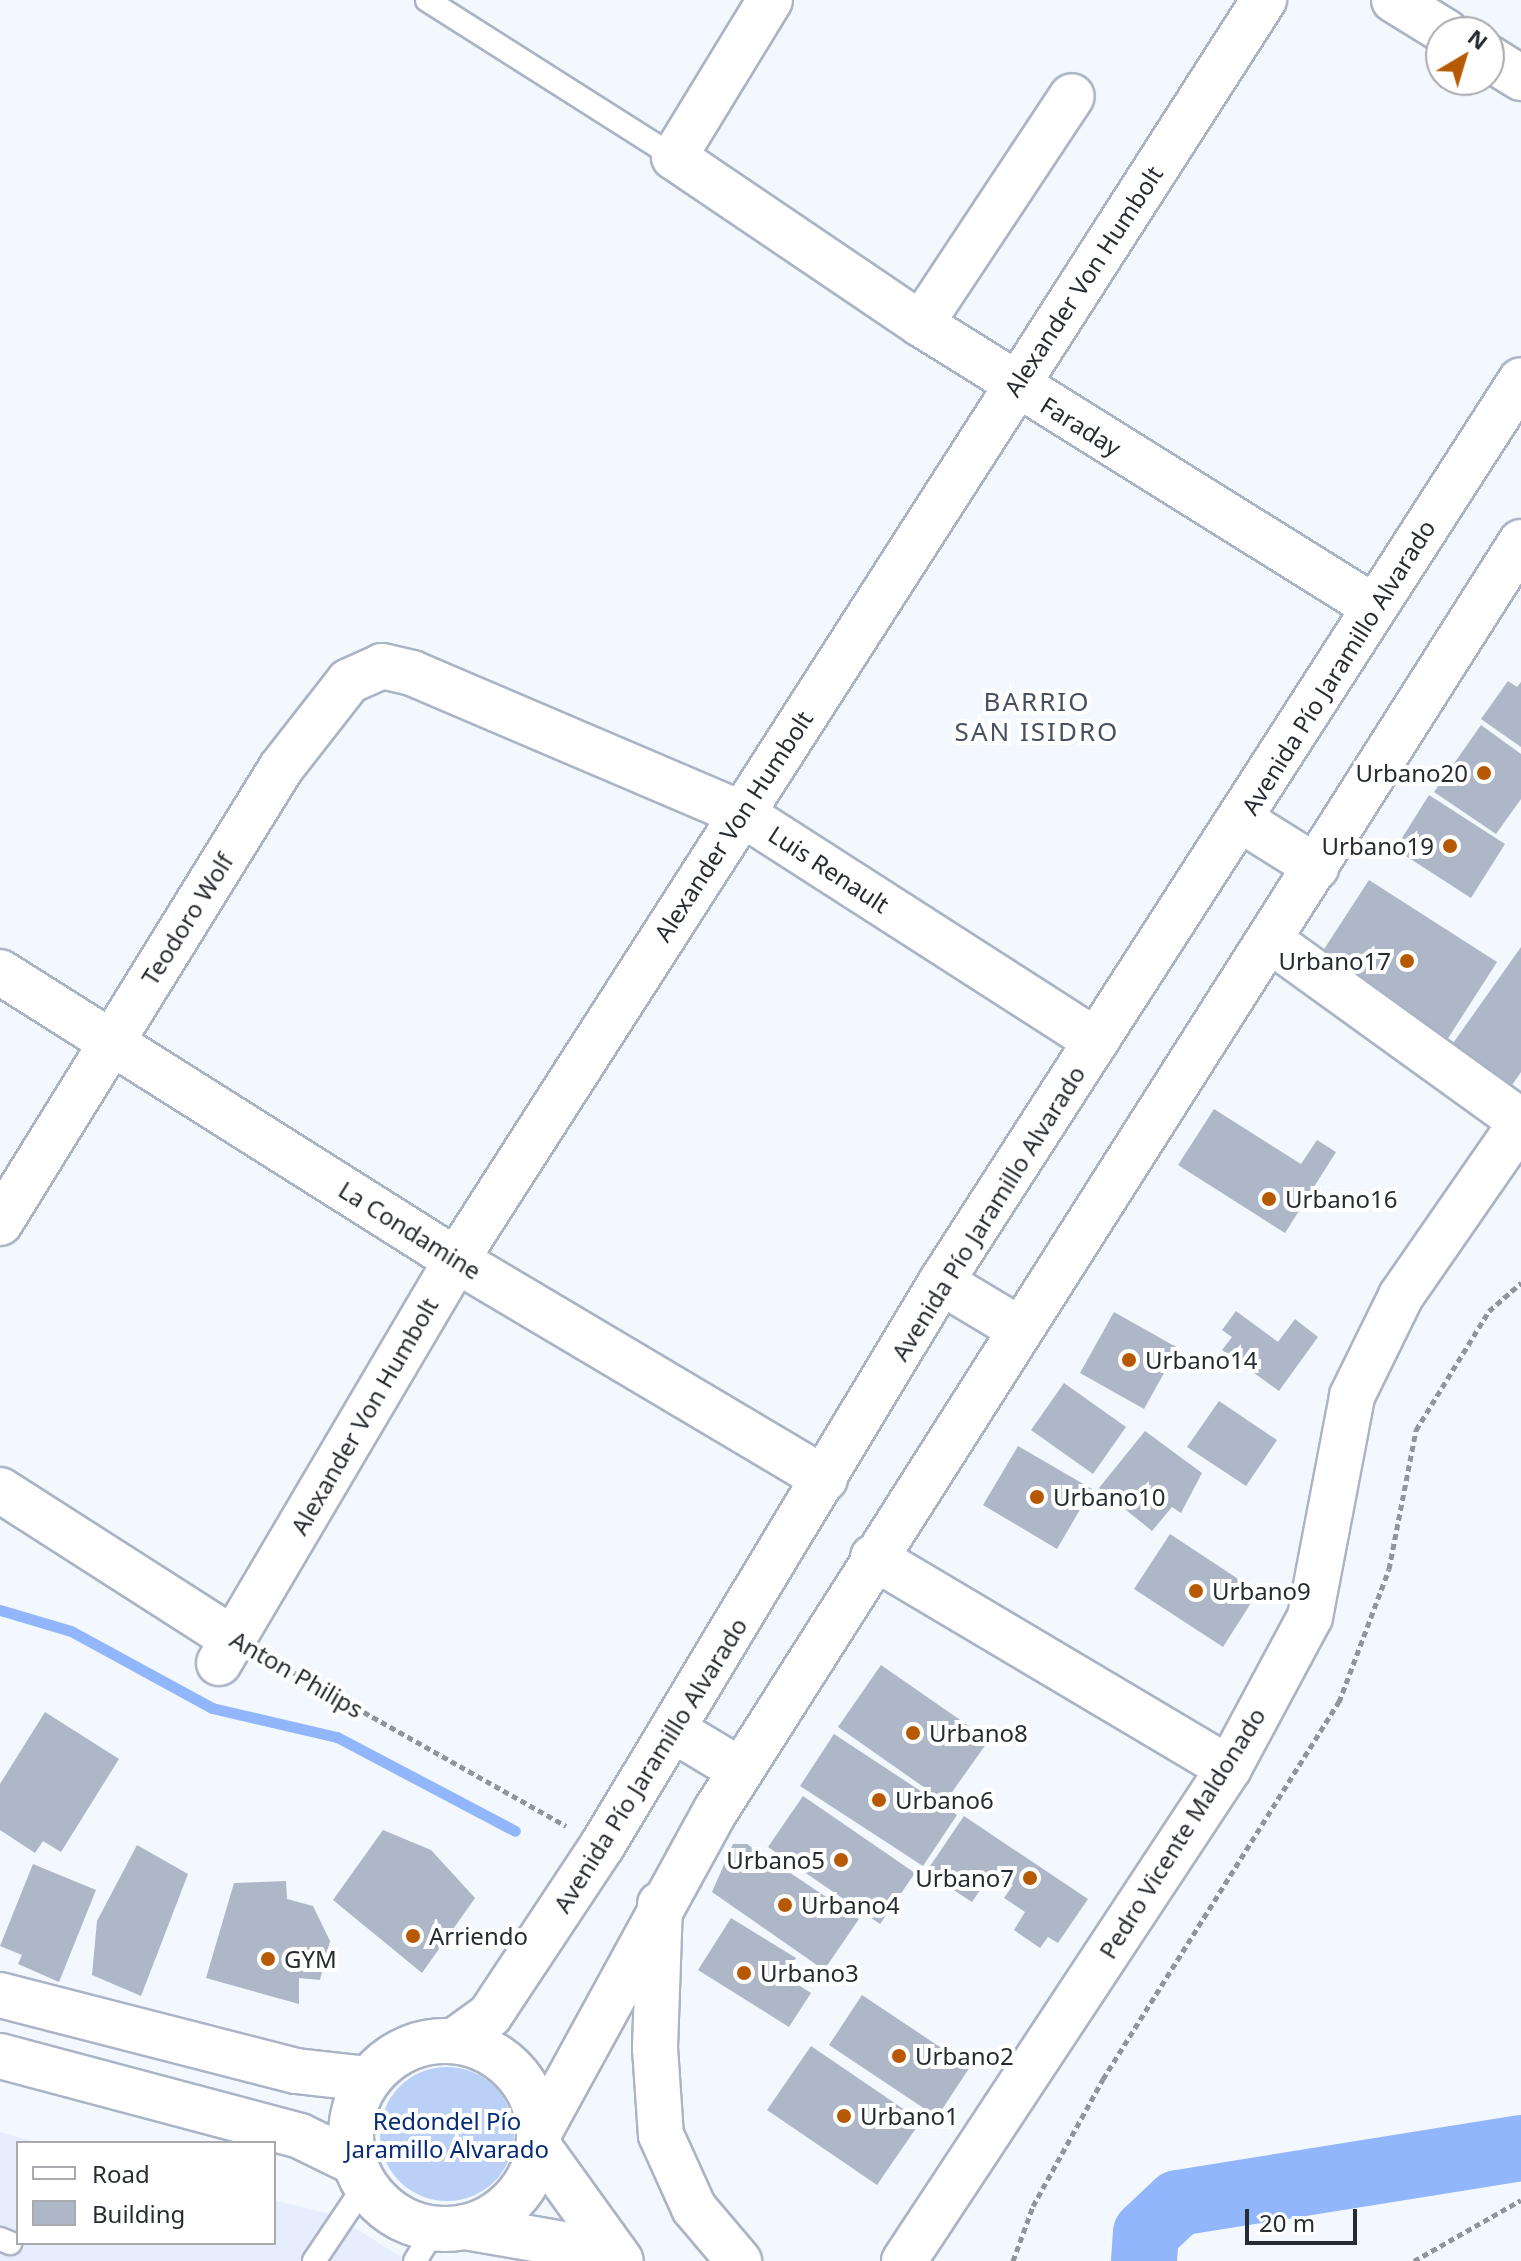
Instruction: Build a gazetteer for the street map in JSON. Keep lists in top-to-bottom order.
{
  "streets": {
    "street": [
      "Alexander Von Humbolt",
      "Faraday",
      "Avenida Pío Jaramillo Alvarado",
      "Luis Renault",
      "Teodoro Wolf",
      "La Condamine",
      "Anton Philips",
      "Pedro Vicente Maldonado"
    ]
  },
  "crossings": [
    ["Alexander Von Humbolt", "Faraday"],
    ["Alexander Von Humbolt", "Luis Renault"],
    ["Alexander Von Humbolt", "La Condamine"],
    ["Alexander Von Humbolt", "Anton Philips"],
    ["Faraday", "Avenida Pío Jaramillo Alvarado"],
    ["Avenida Pío Jaramillo Alvarado", "Luis Renault"],
    ["Avenida Pío Jaramillo Alvarado", "La Condamine"],
    ["Avenida Pío Jaramillo Alvarado", "Anton Philips"],
    ["Luis Renault", "Teodoro Wolf"],
    ["Teodoro Wolf", "La Condamine"]
  ],
  "districts": ["BARRIO SAN ISIDRO"],
  "parks": ["Redondel Pío Jaramillo Alvarado"],
  "places": [
    "Urbano20",
    "Urbano19",
    "Urbano17",
    "Urbano16",
    "Urbano14",
    "Urbano10",
    "Urbano9",
    "Urbano8",
    "Urbano6",
    "Urbano5",
    "Urbano7",
    "Urbano4",
    "Arriendo",
    "GYM",
    "Urbano3",
    "Urbano2",
    "Urbano1"
  ],
  "legend": ["Road", "Building"],
  "scale_bar": "20 m",
  "north": "top right"
}
